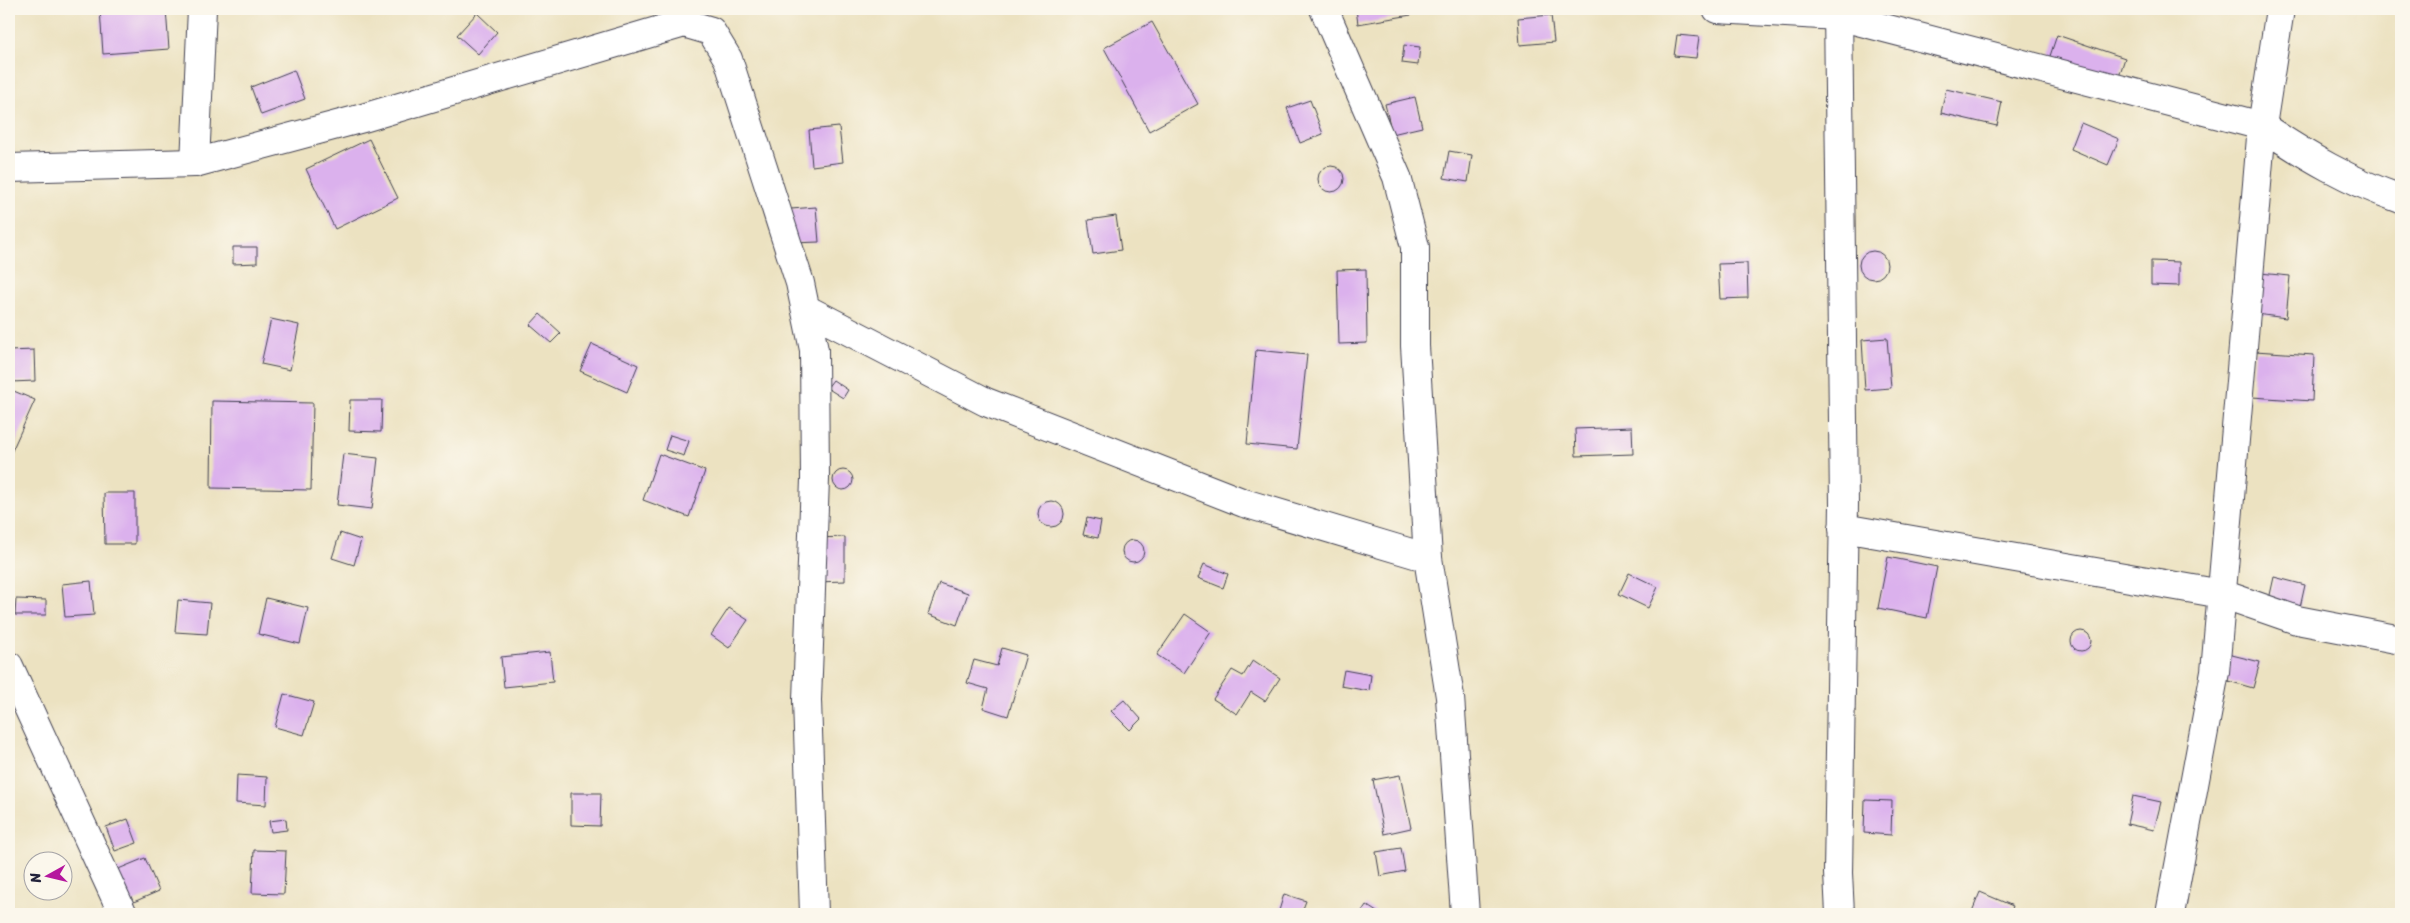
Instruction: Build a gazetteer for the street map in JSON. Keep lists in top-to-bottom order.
{
  "north": "left"
}
